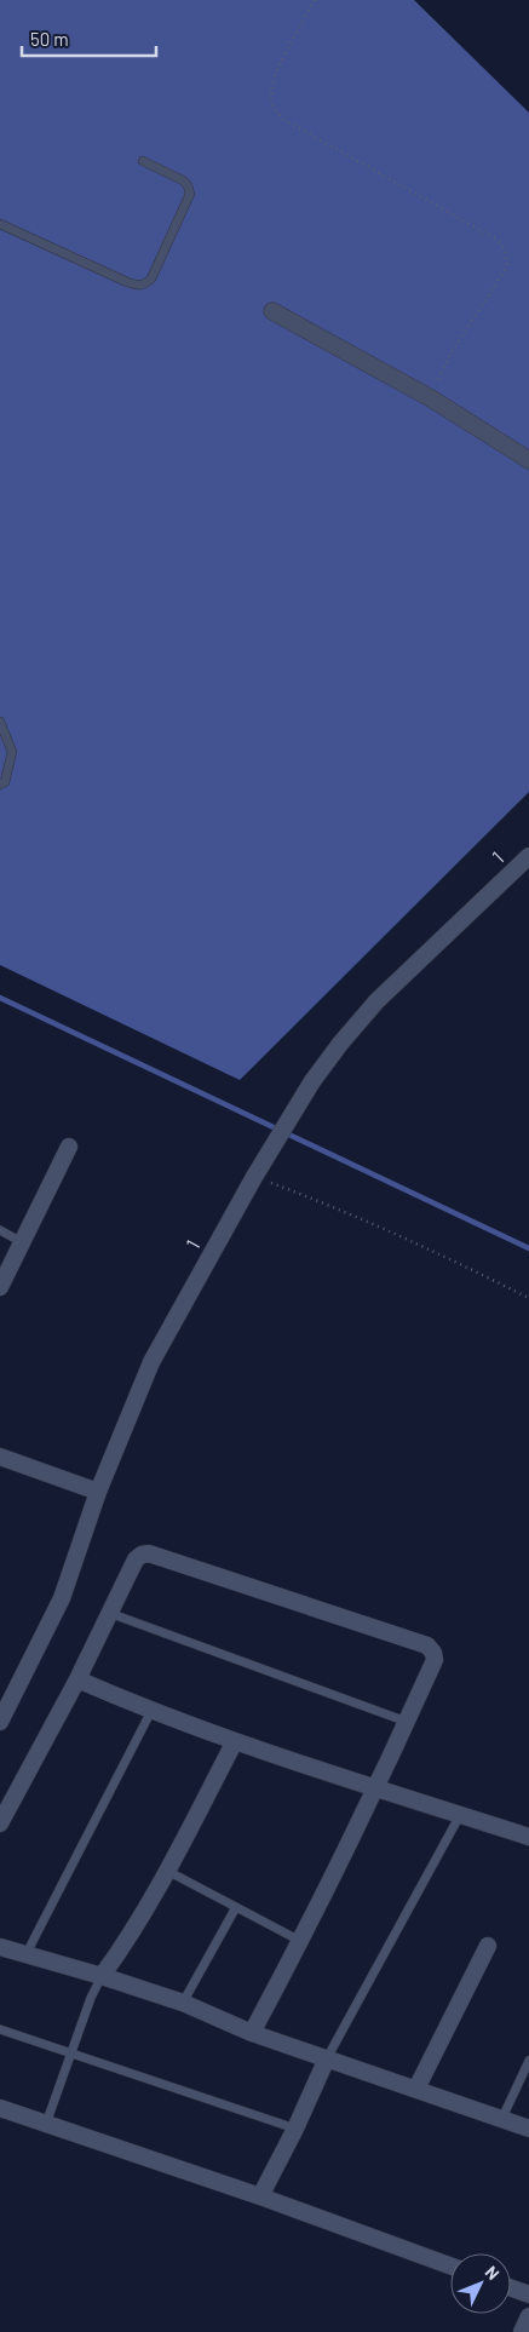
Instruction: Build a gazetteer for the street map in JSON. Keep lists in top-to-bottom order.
{
  "streets": {
    "street": ["1"]
  },
  "scale_bar": "50 m",
  "north": "top right"
}
